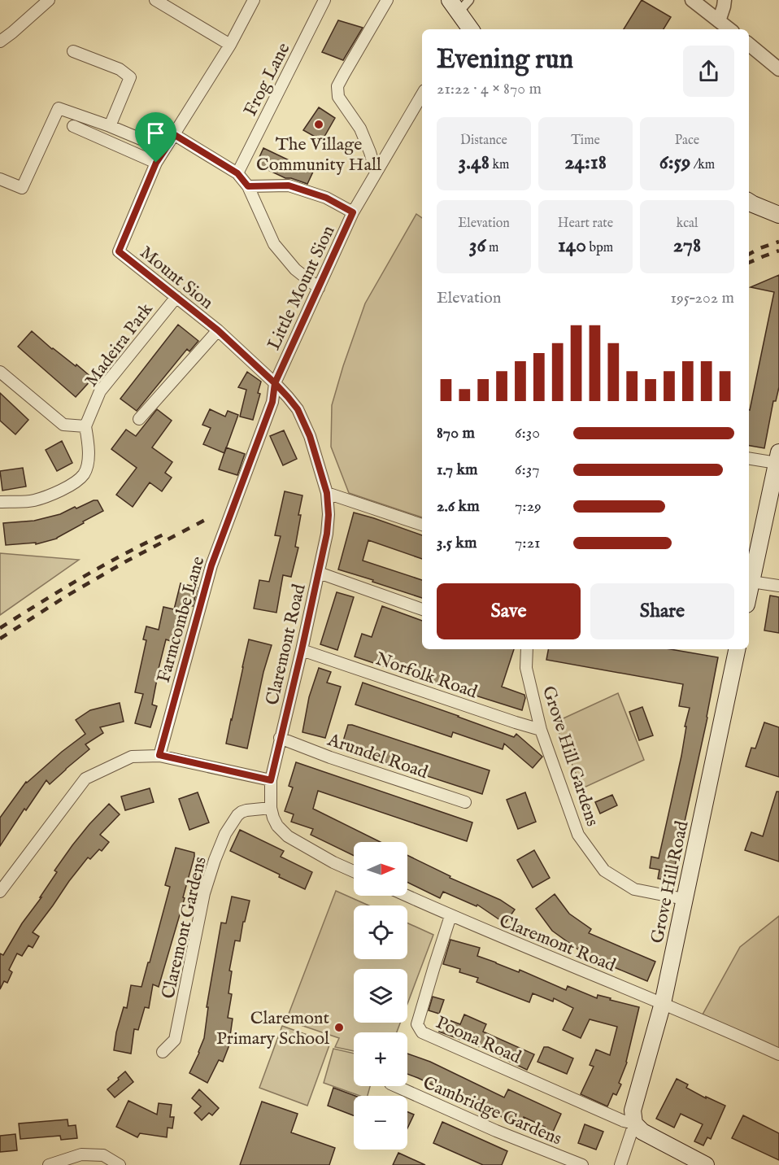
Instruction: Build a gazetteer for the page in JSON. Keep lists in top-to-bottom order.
{
  "streets": {
    "main road": ["Grove Hill Road"],
    "street": [
      "Frog Lane",
      "Mount Sion",
      "Little Mount Sion",
      "Madeira Park",
      "Farmcombe Lane",
      "Claremont Road",
      "Norfolk Road",
      "Arundel Road",
      "Grove Hill Gardens",
      "Claremont Gardens",
      "Poona Road",
      "Cambridge Gardens"
    ]
  },
  "crossings": [
    ["Mount Sion", "Little Mount Sion"],
    ["Mount Sion", "Madeira Park"],
    ["Mount Sion", "Farmcombe Lane"],
    ["Mount Sion", "Claremont Road"],
    ["Little Mount Sion", "Farmcombe Lane"],
    ["Little Mount Sion", "Claremont Road"],
    ["Farmcombe Lane", "Claremont Road"],
    ["Claremont Road", "Norfolk Road"],
    ["Claremont Road", "Arundel Road"],
    ["Claremont Road", "Grove Hill Road"],
    ["Claremont Road", "Claremont Gardens"],
    ["Claremont Road", "Poona Road"],
    ["Norfolk Road", "Grove Hill Gardens"],
    ["Grove Hill Gardens", "Grove Hill Road"],
    ["Grove Hill Road", "Poona Road"]
  ],
  "places": ["The Village Community Hall", "Claremont Primary School"],
  "north": "right",
  "page": {
    "heading": ["Evening run", "21:22 · 4 × 870 m"],
    "stats": [
      ["Distance", "3.48 km"],
      ["Time", "24:18"],
      ["Pace", "6:59 /km"],
      ["Elevation", "36 m"],
      ["Heart rate", "140 bpm"],
      ["kcal", "278"]
    ],
    "chart": ["Elevation", "195–202 m"],
    "list": [
      {
        "name": "870 m",
        "note": "6:30"
      },
      {
        "name": "1.7 km",
        "note": "6:37"
      },
      {
        "name": "2.6 km",
        "note": "7:29"
      },
      {
        "name": "3.5 km",
        "note": "7:21"
      }
    ],
    "buttons": ["Save", "Share"],
    "map_buttons": ["+", "−"]
  }
}
